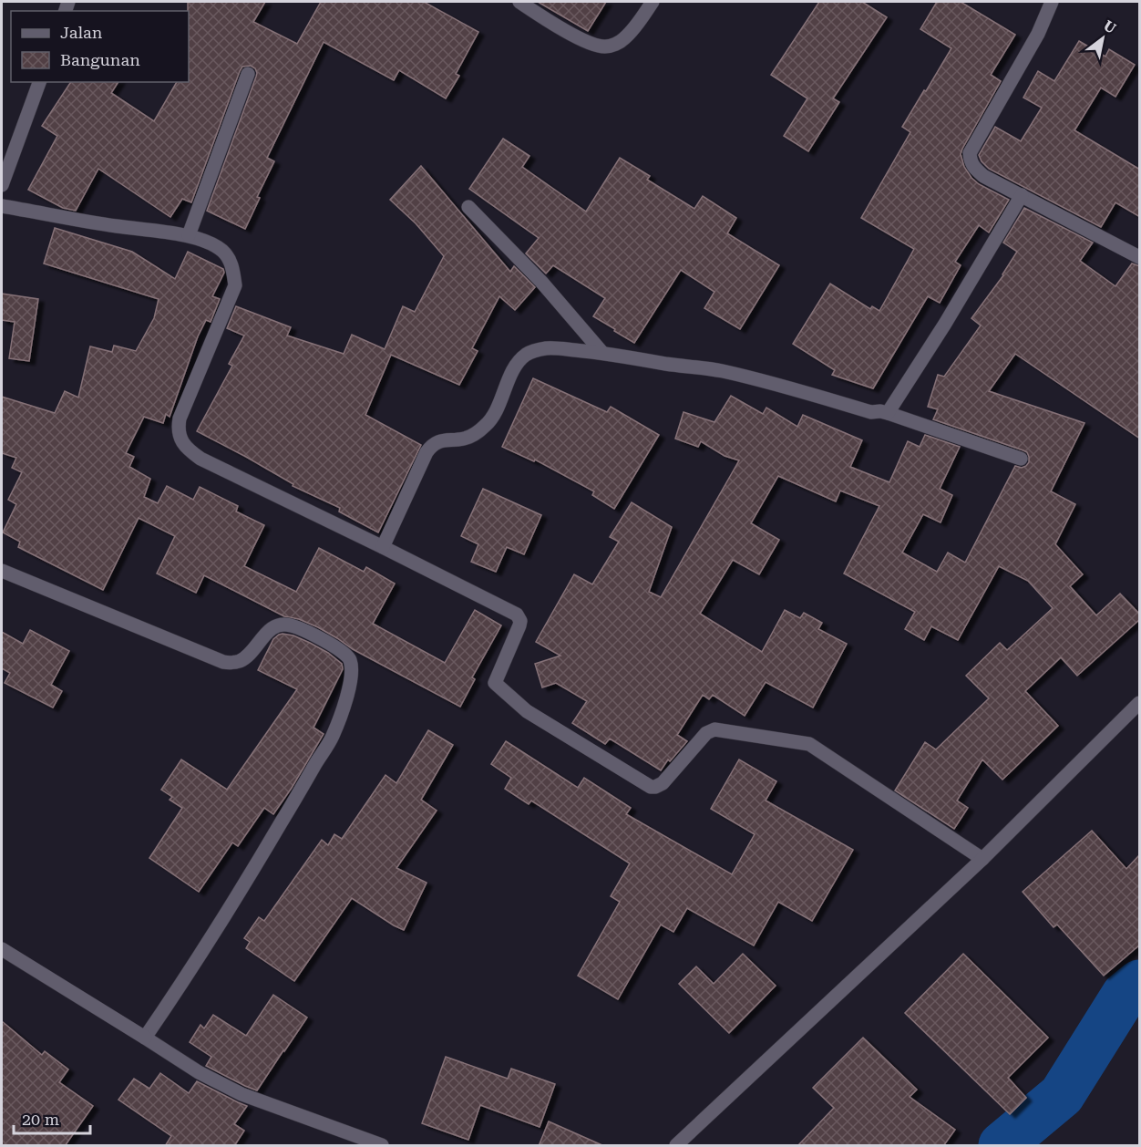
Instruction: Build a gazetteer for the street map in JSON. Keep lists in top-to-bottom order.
{
  "legend": ["Jalan", "Bangunan"],
  "scale_bar": "20 m",
  "north": "top right"
}
